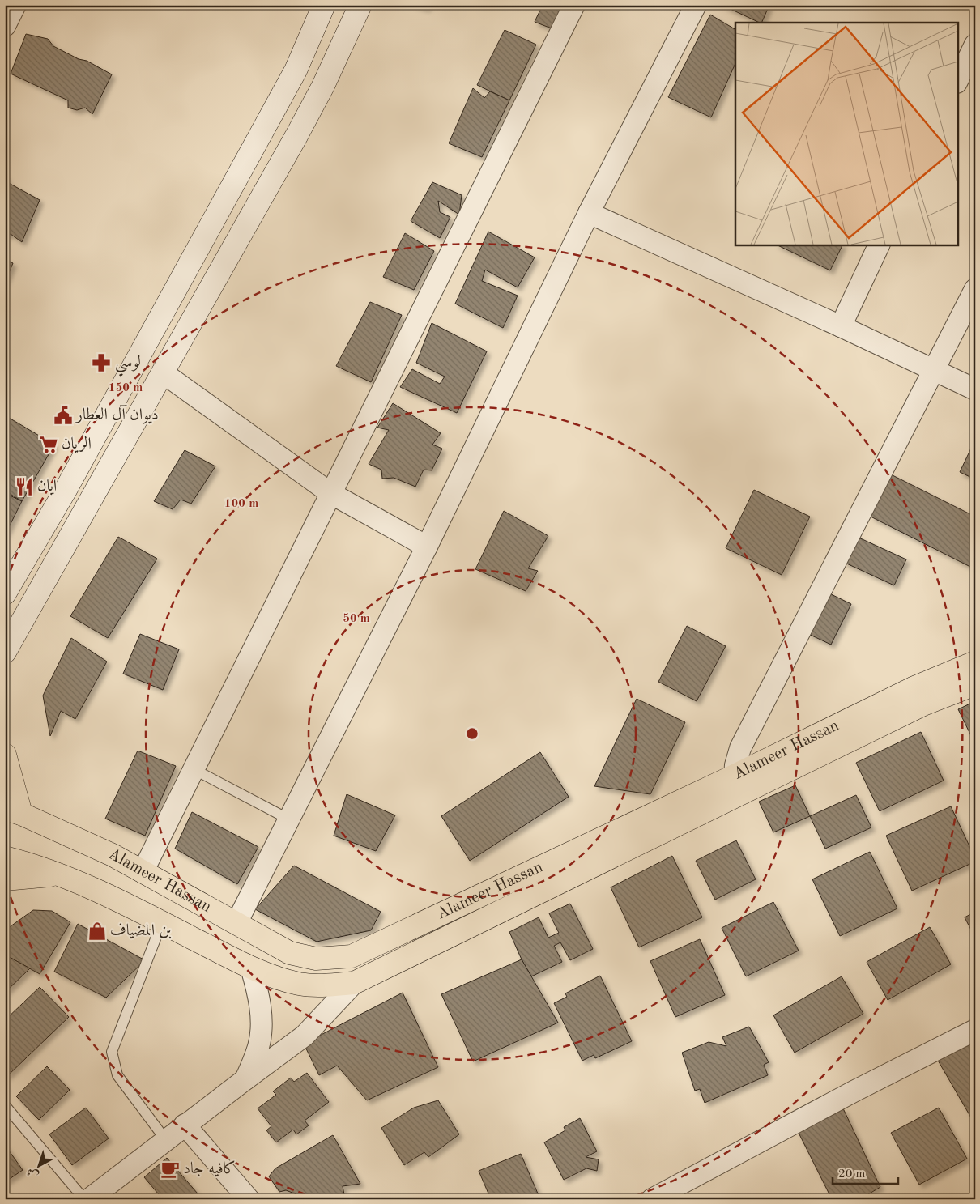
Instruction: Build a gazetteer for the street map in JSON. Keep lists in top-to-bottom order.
{
  "streets": {
    "main road": ["Alameer Hassan"]
  },
  "places": {
    "pharmacy": ["لوسي"],
    "public building": ["ديوان آل العطار"],
    "supermarket": ["الريان"],
    "restaurant": ["ايان"],
    "shop": ["بن المضياف"],
    "cafe": ["كافيه جاد"]
  },
  "scale_bar": "20 m",
  "north": "bottom left",
  "rings": ["150 m", "100 m", "50 m"]
}
